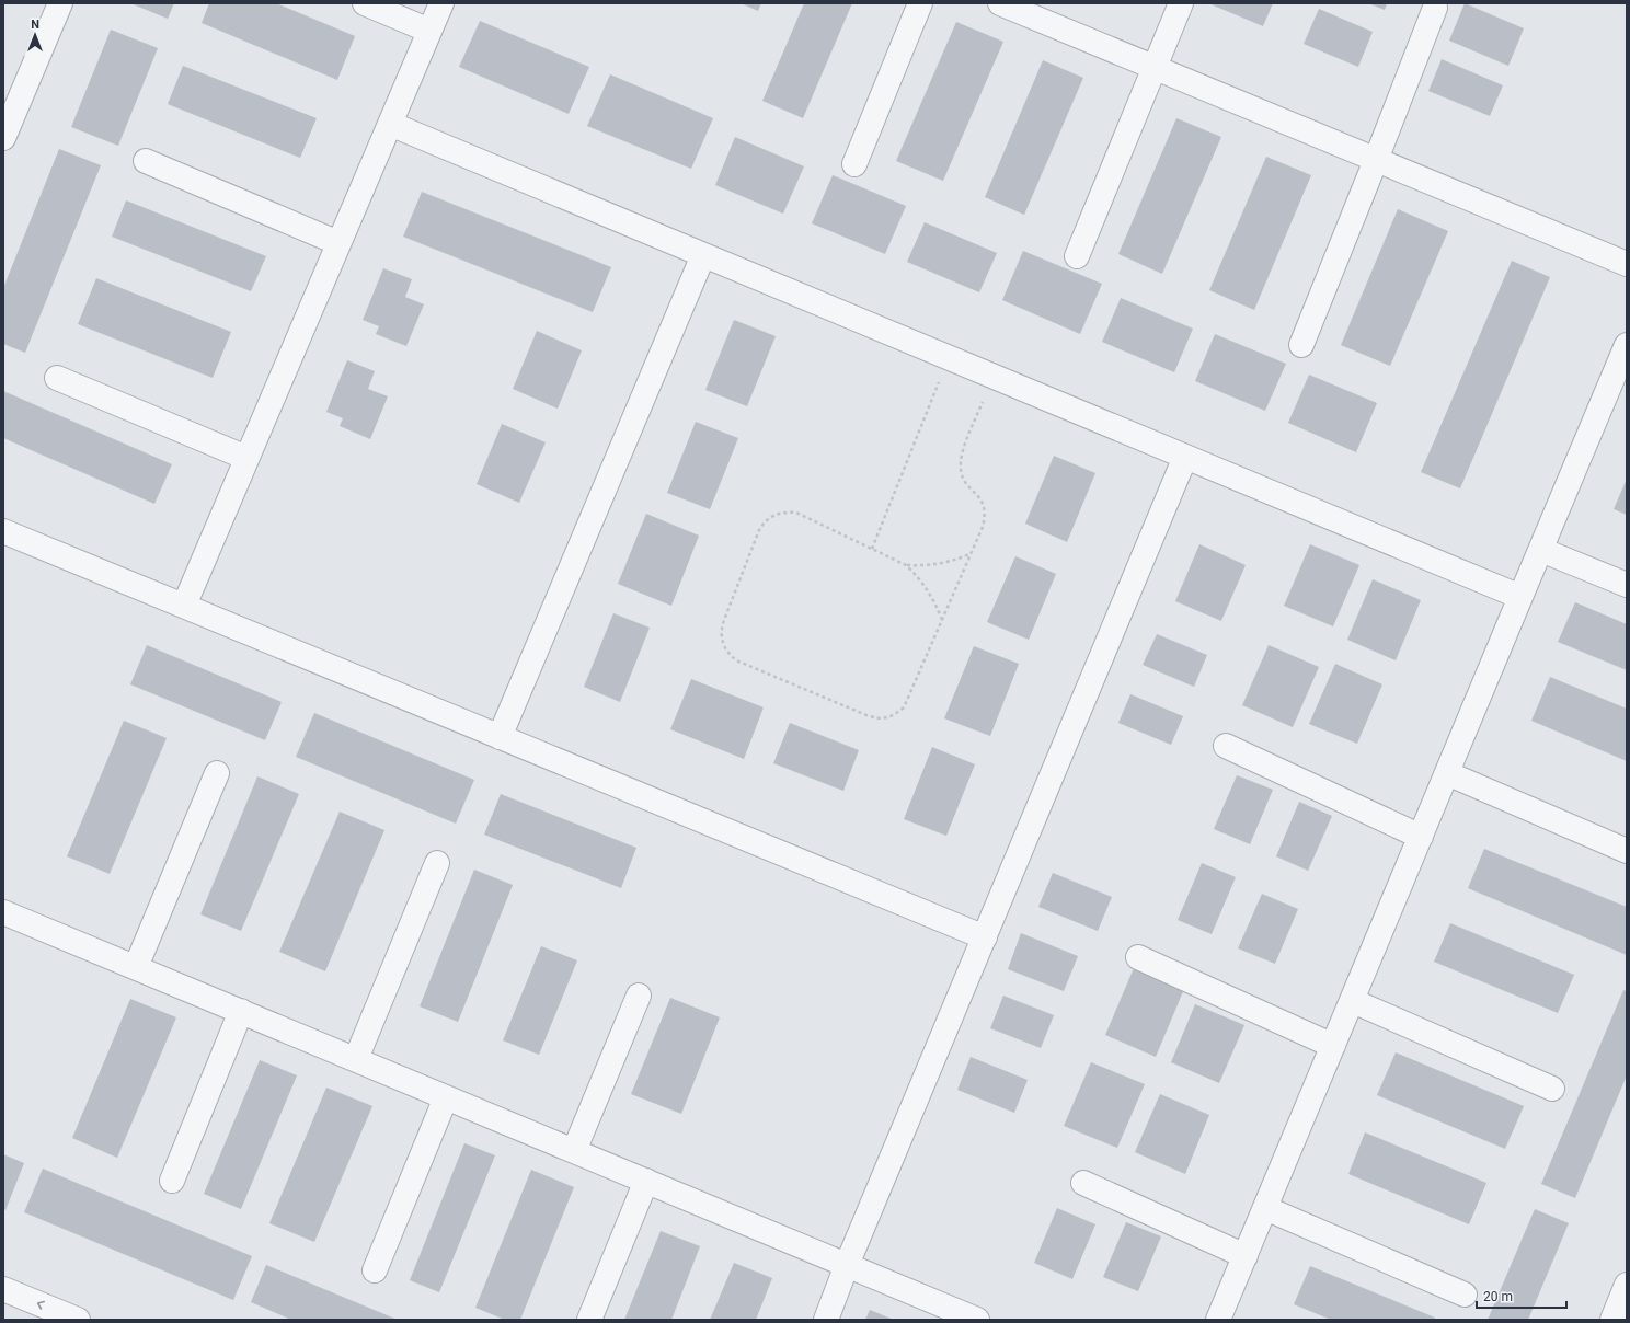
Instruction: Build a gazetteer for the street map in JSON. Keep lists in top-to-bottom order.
{
  "scale_bar": "20 m",
  "north": "top"
}
